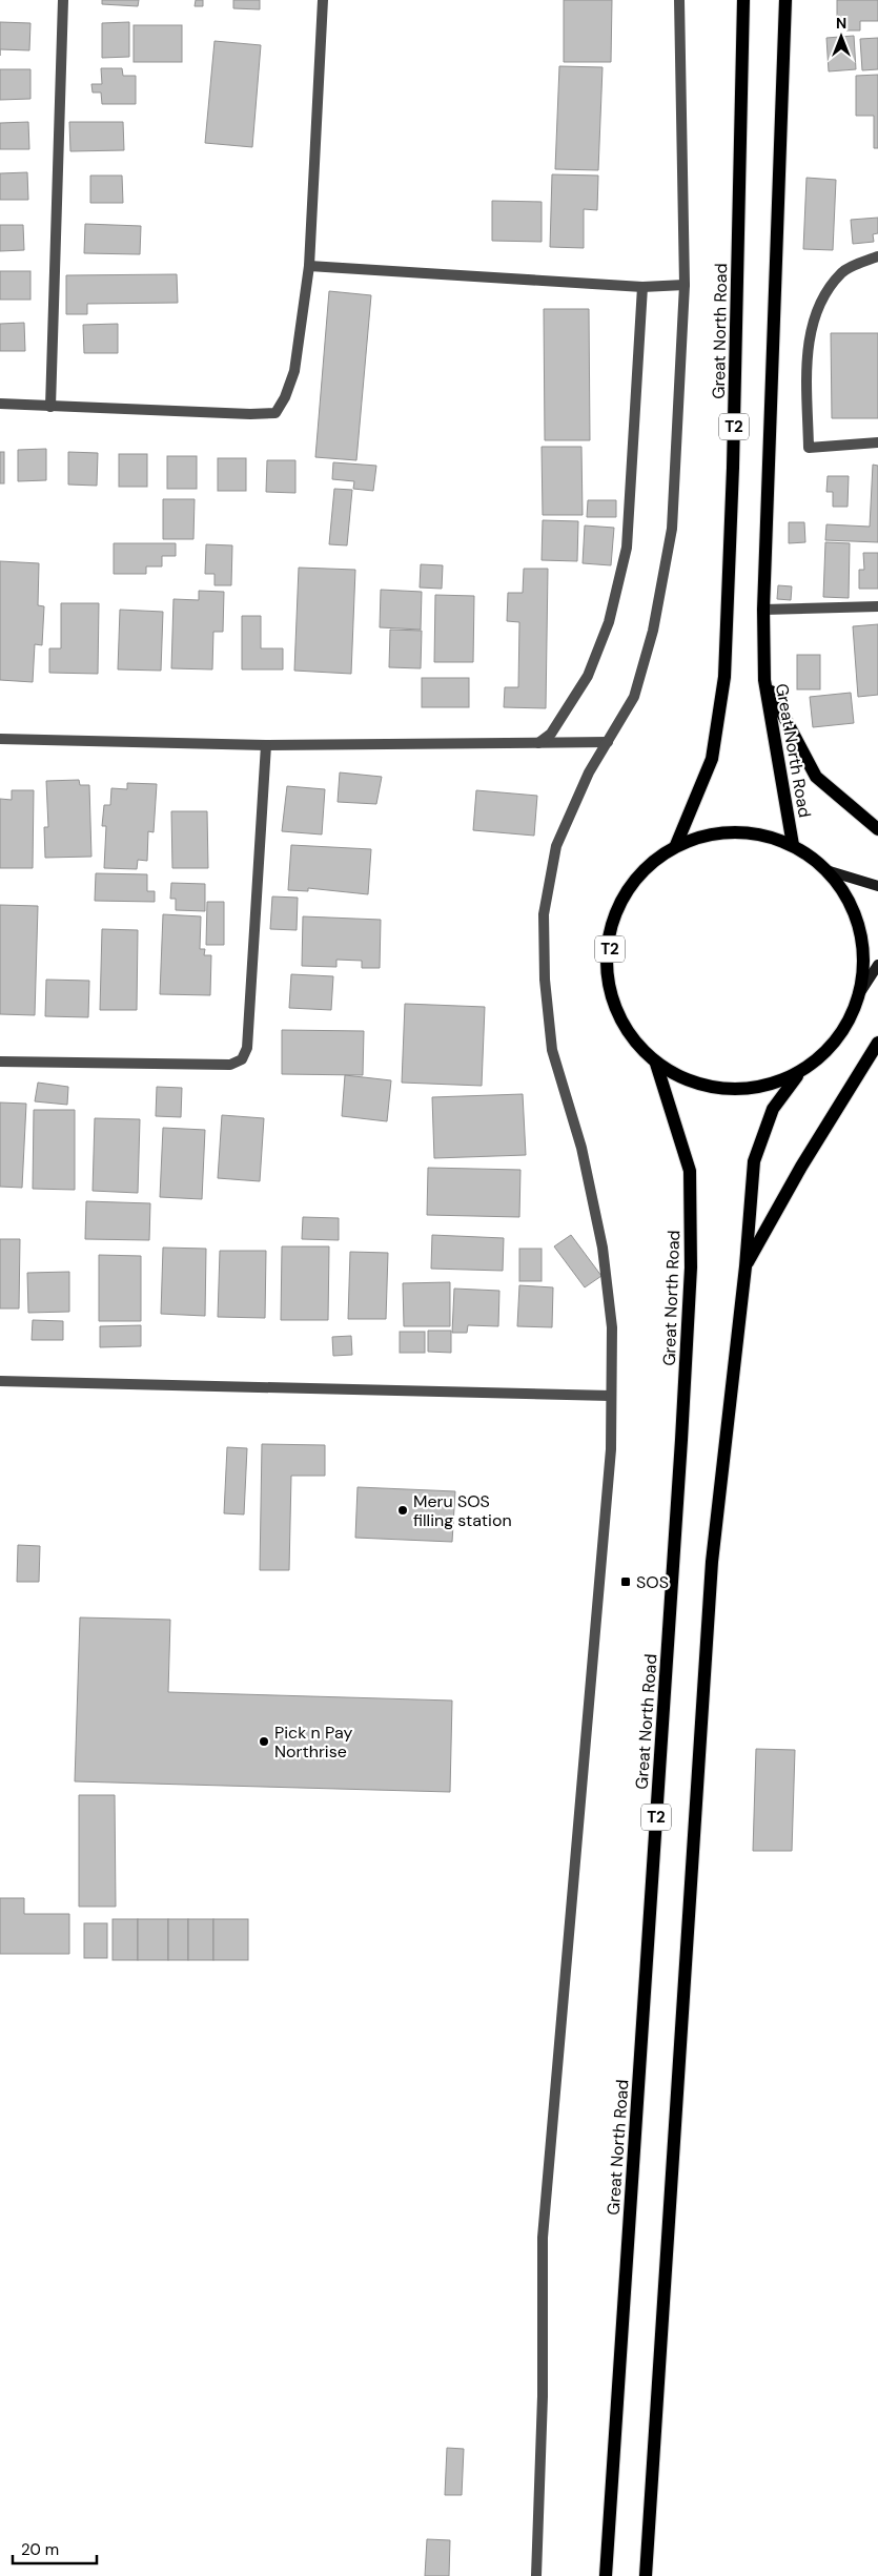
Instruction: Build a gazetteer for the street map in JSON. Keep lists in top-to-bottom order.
{
  "streets": {
    "main road": ["Great North Road", "T2"]
  },
  "crossings": [
    ["Great North Road", "T2"]
  ],
  "places": {
    "other": ["Meru SOS filling station", "Pick n Pay Northrise"],
    "transit": ["SOS"]
  },
  "scale_bar": "20 m",
  "north": "top"
}
